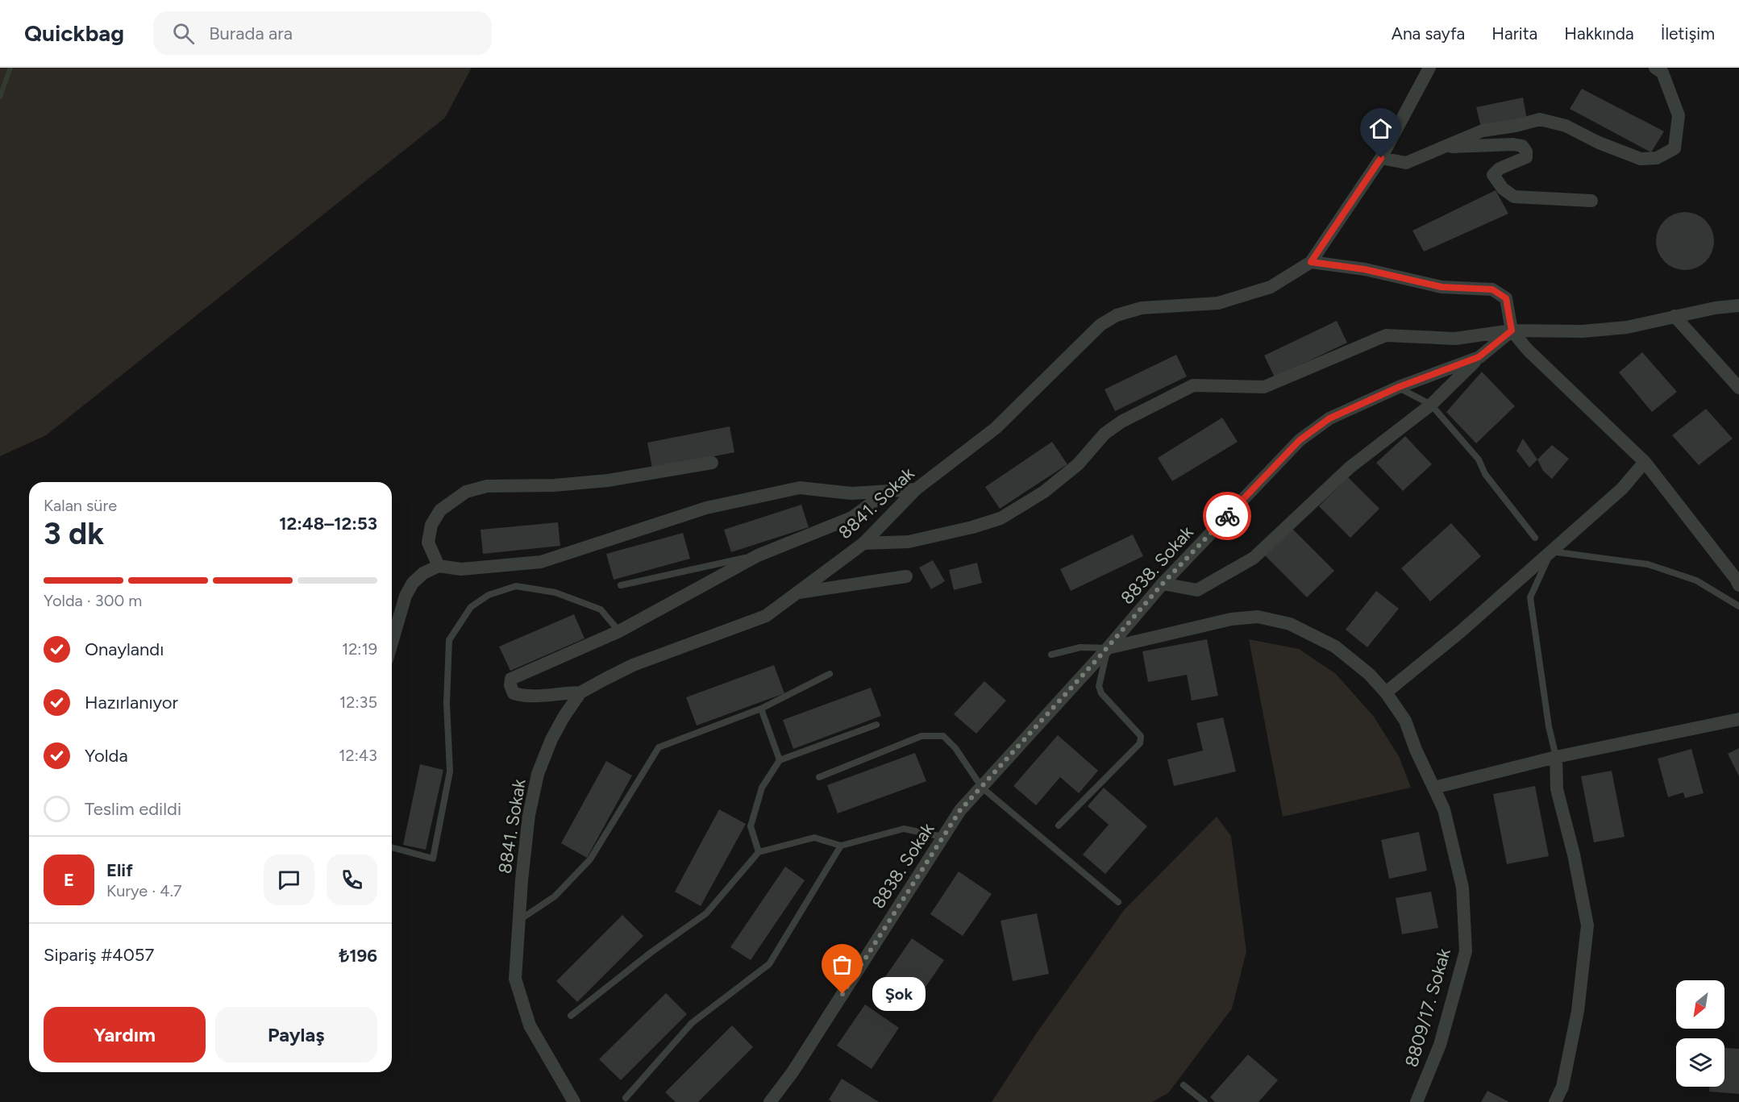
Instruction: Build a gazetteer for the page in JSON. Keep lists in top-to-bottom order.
{
  "streets": {
    "street": ["8841. Sokak", "8838. Sokak", "8809/17. Sokak"]
  },
  "crossings": [
    ["8838. Sokak", "8809/17. Sokak"]
  ],
  "places": ["Şok"],
  "north": "bottom left",
  "page": {
    "header": "Quickbag",
    "search": "Burada ara",
    "nav": [
      "Ana sayfa",
      "Harita",
      "Hakkında",
      "İletişim"
    ],
    "heading": ["3 dk", "Kalan süre", "12:48–12:53"],
    "panel": [
      "Elif",
      "Kurye · 4.7",
      "Sipariş #4057",
      "₺196"
    ],
    "bar": "Yolda · 300 m",
    "list": [
      ["Onaylandı", "12:19"],
      ["Hazırlanıyor", "12:35"],
      ["Yolda", "12:43"],
      "Teslim edildi"
    ],
    "round": "E",
    "bubble": "Şok",
    "buttons": ["Yardım", "Paylaş"]
  }
}
